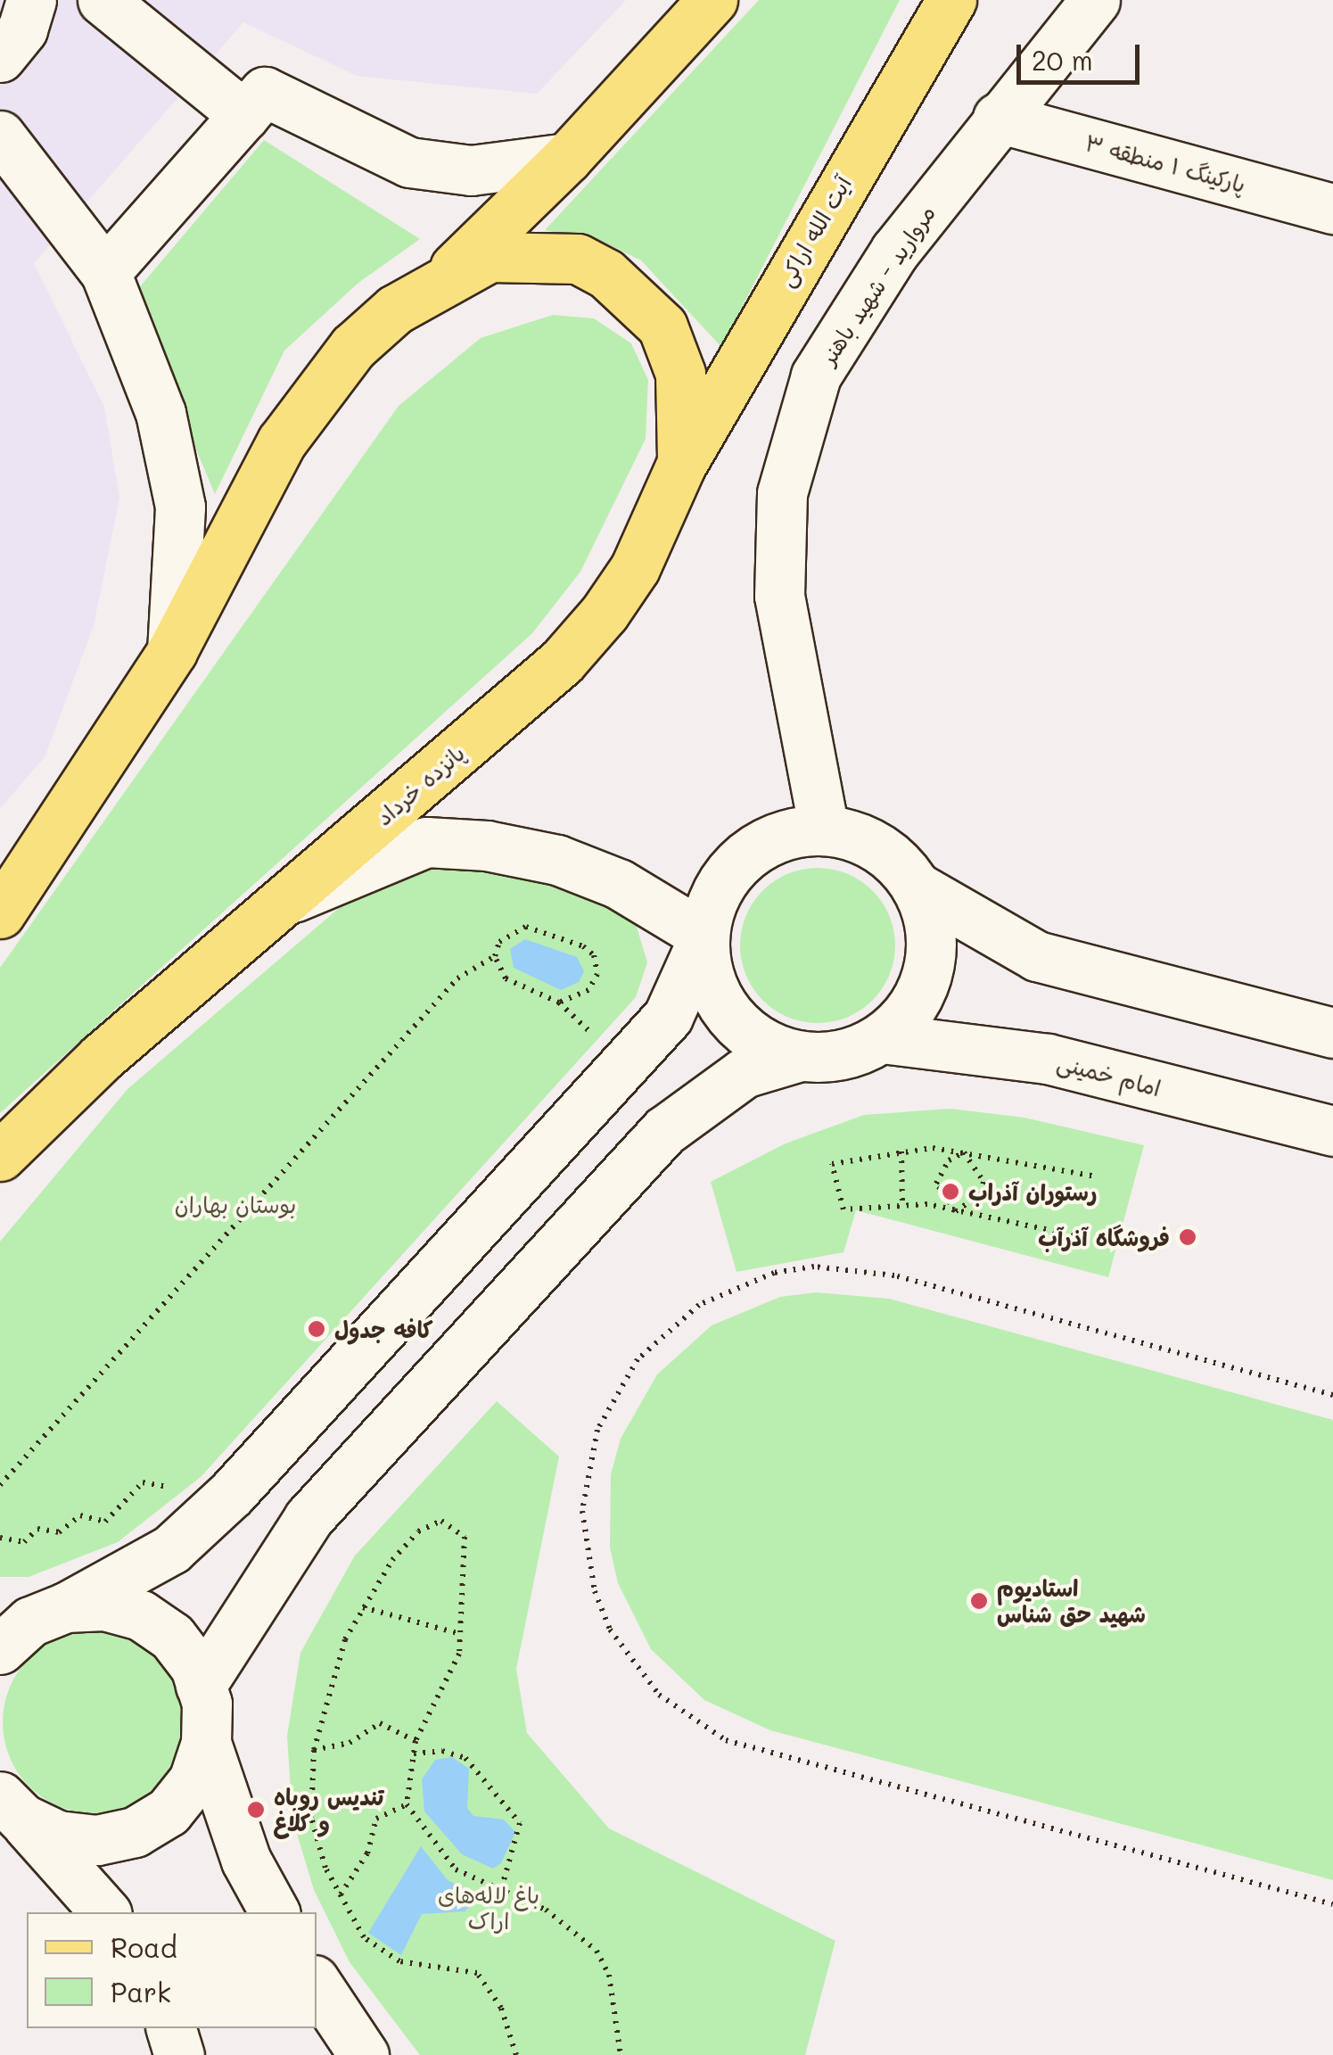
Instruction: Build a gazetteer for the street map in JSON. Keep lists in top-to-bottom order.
{
  "streets": {
    "main road": ["آیت الله اراکی", "پانزده خرداد"],
    "street": ["پارکینگ ۱ منطقه ۳", "مروارید - شهید باهنر", "امام خمینی"]
  },
  "crossings": [
    ["پارکینگ ۱ منطقه ۳", "مروارید - شهید باهنر"],
    ["آیت الله اراکی", "پانزده خرداد"],
    ["مروارید - شهید باهنر", "امام خمینی"]
  ],
  "parks": ["بوستان بهاران", "باغ لاله‌های اراک"],
  "places": [
    "رستوران آذراب",
    "فروشگاه آذرآب",
    "کافه جدول",
    "استادیوم شهید حق شناس",
    "تندیس روباه و کلاغ"
  ],
  "legend": ["Road", "Park"],
  "scale_bar": "20 m"
}
